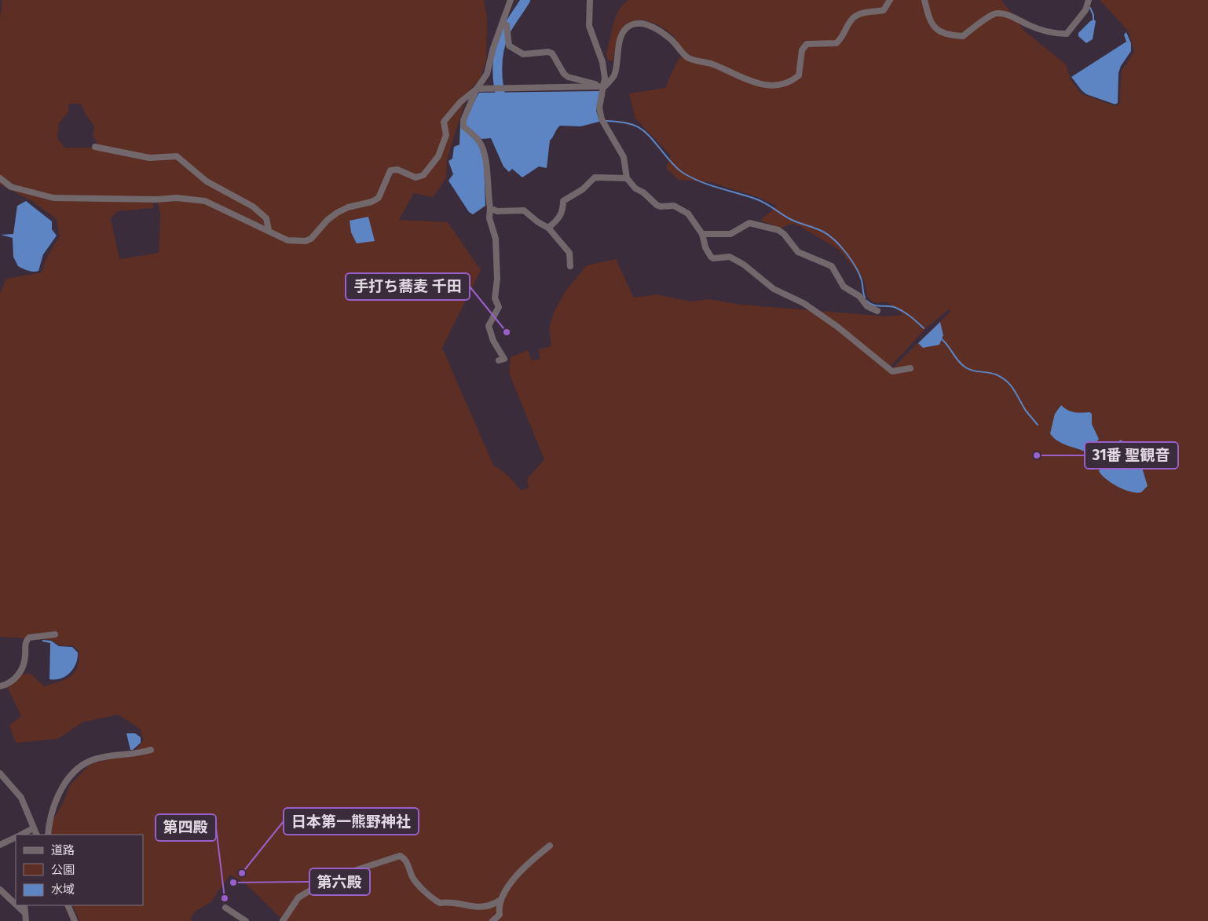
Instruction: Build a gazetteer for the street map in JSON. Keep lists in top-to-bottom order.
{
  "places": [
    "手打ち蕎麦 千田",
    "31番 聖観音",
    "日本第一熊野神社",
    "第六殿",
    "第四殿"
  ],
  "legend": ["道路", "公園", "水域"]
}
